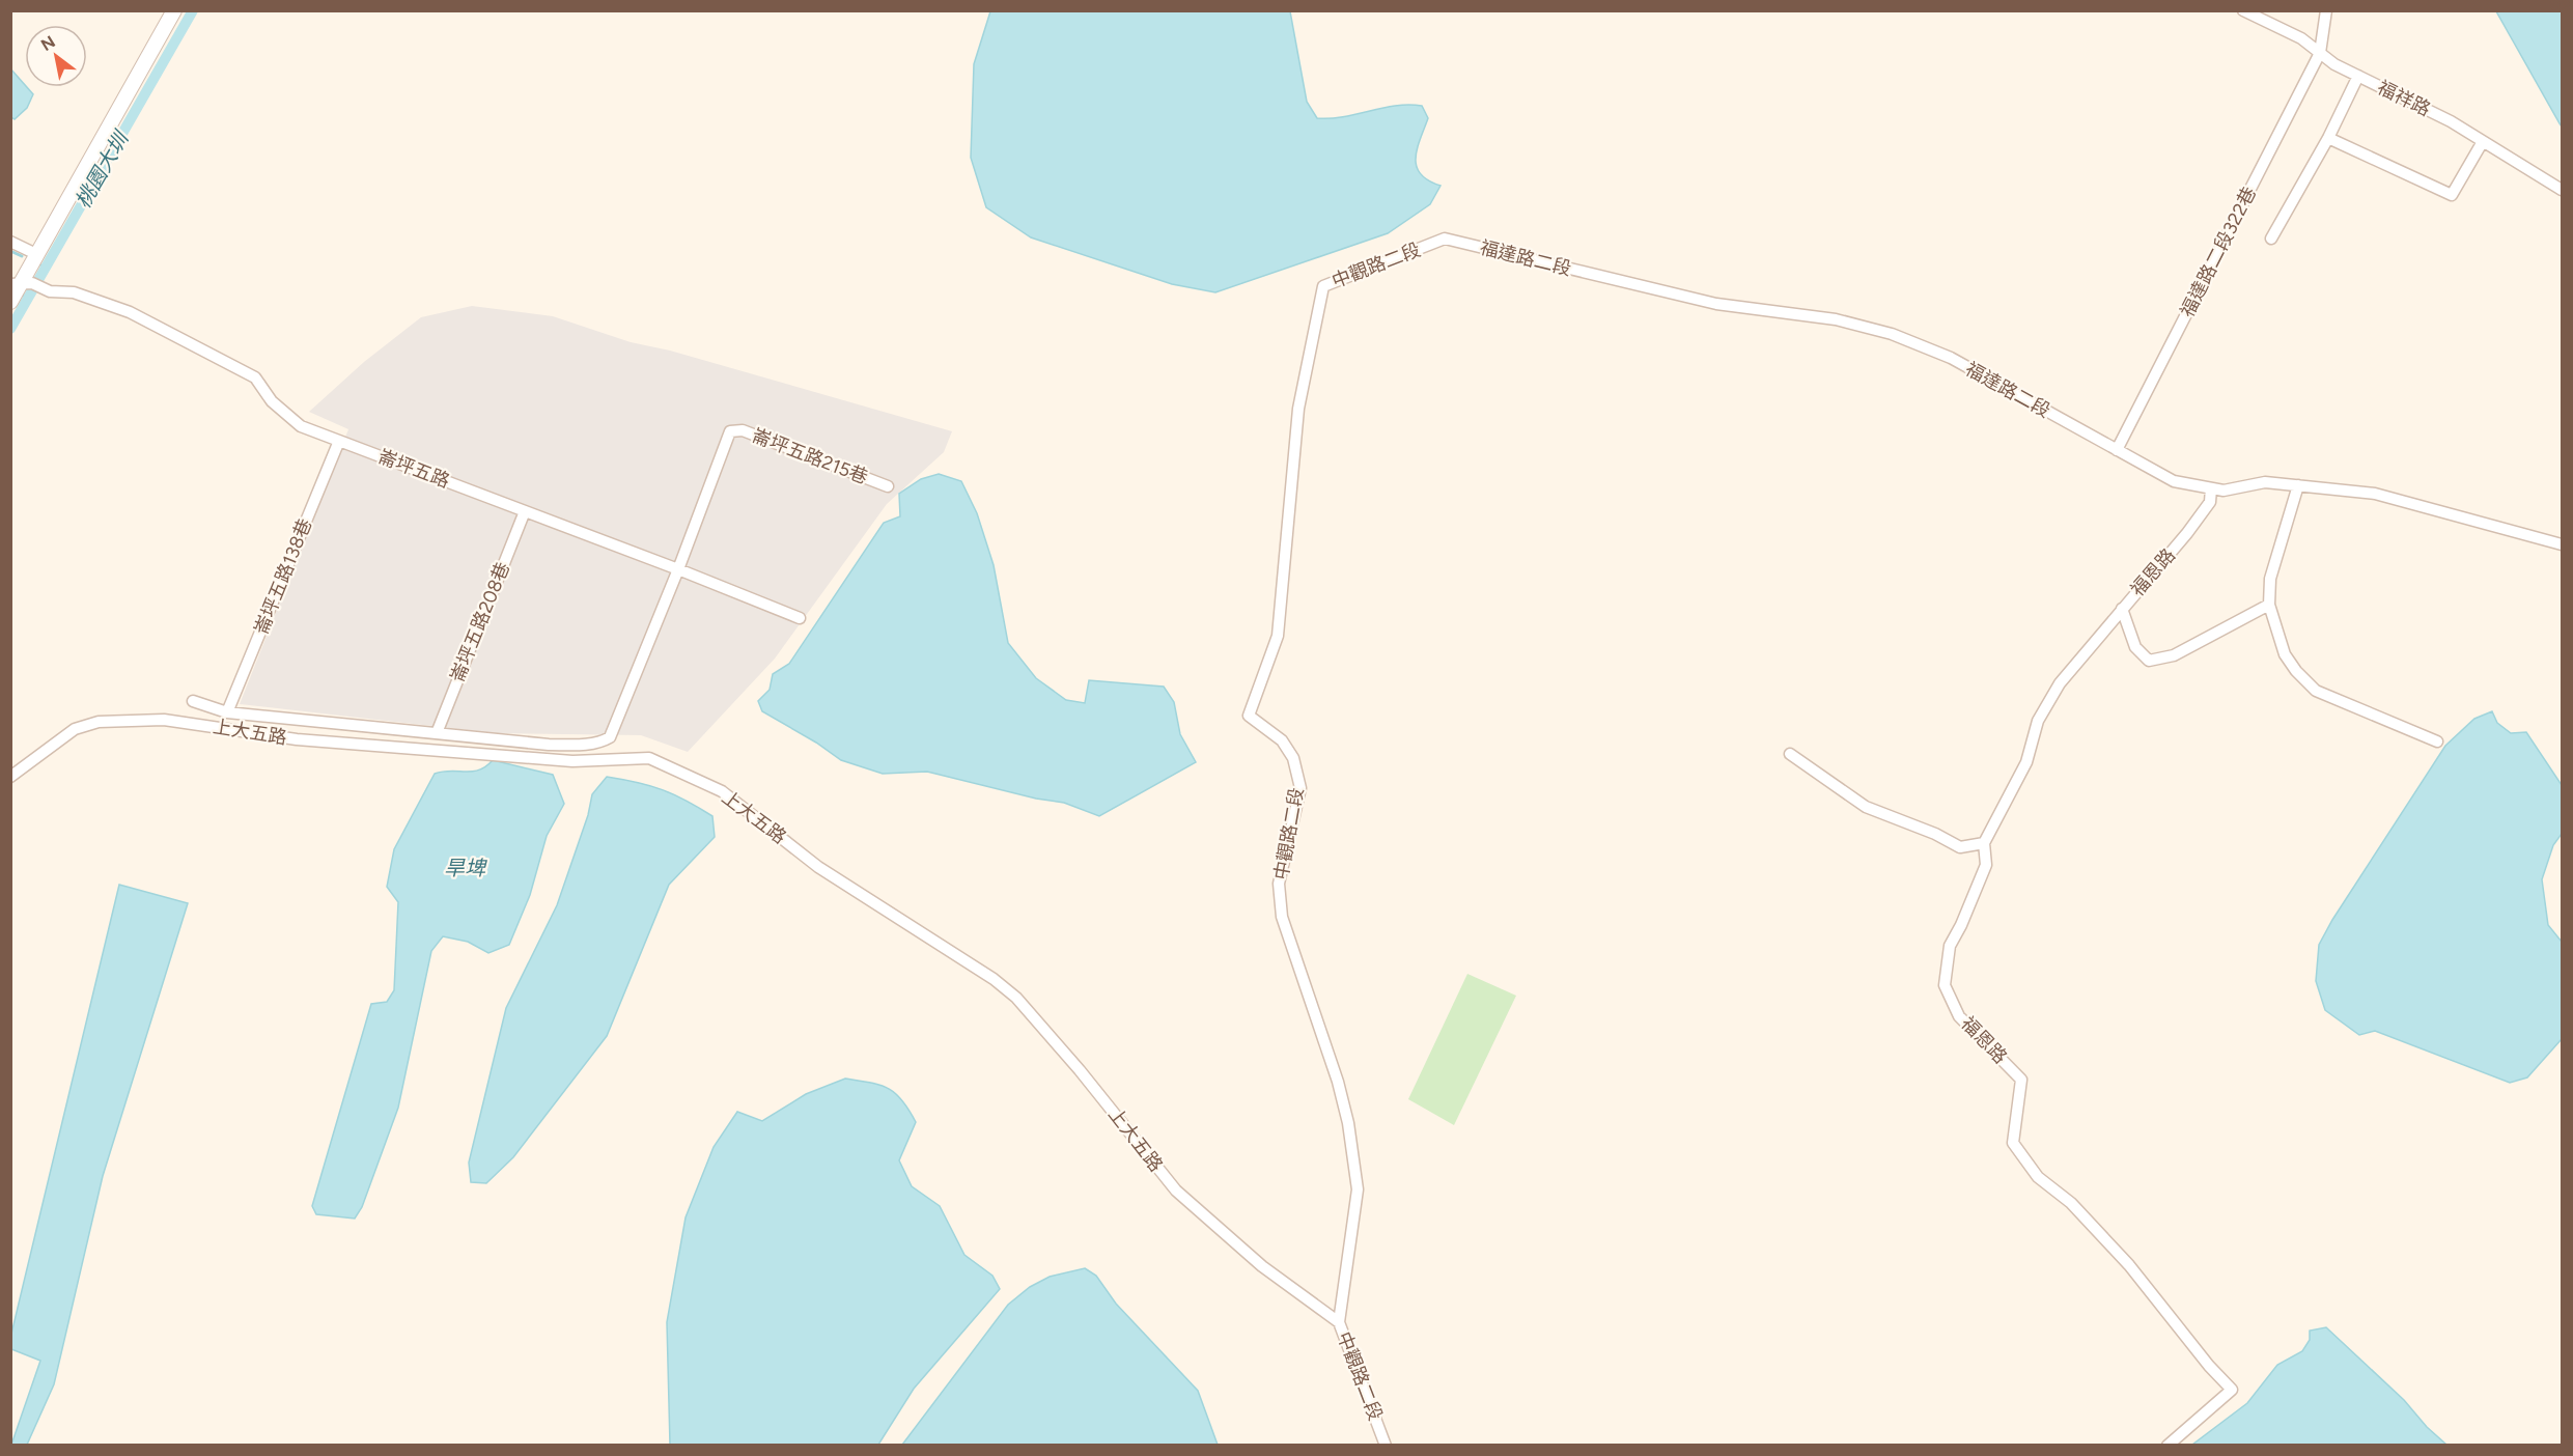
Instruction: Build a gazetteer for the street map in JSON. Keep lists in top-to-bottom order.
{
  "streets": {
    "street": [
      "福祥路",
      "福達路二段322巷",
      "福達路二段",
      "中觀路二段",
      "崙坪五路215巷",
      "崙坪五路",
      "福恩路",
      "崙坪五路138巷",
      "崙坪五路208巷",
      "上大五路"
    ]
  },
  "crossings": [
    ["福祥路", "福達路二段322巷"],
    ["福達路二段322巷", "福達路二段"],
    ["福達路二段", "中觀路二段"],
    ["福達路二段", "福恩路"],
    ["中觀路二段", "上大五路"],
    ["崙坪五路215巷", "崙坪五路"],
    ["崙坪五路", "崙坪五路138巷"],
    ["崙坪五路", "崙坪五路208巷"]
  ],
  "water": ["桃園大圳", "旱埤"],
  "north": "top left"
}
